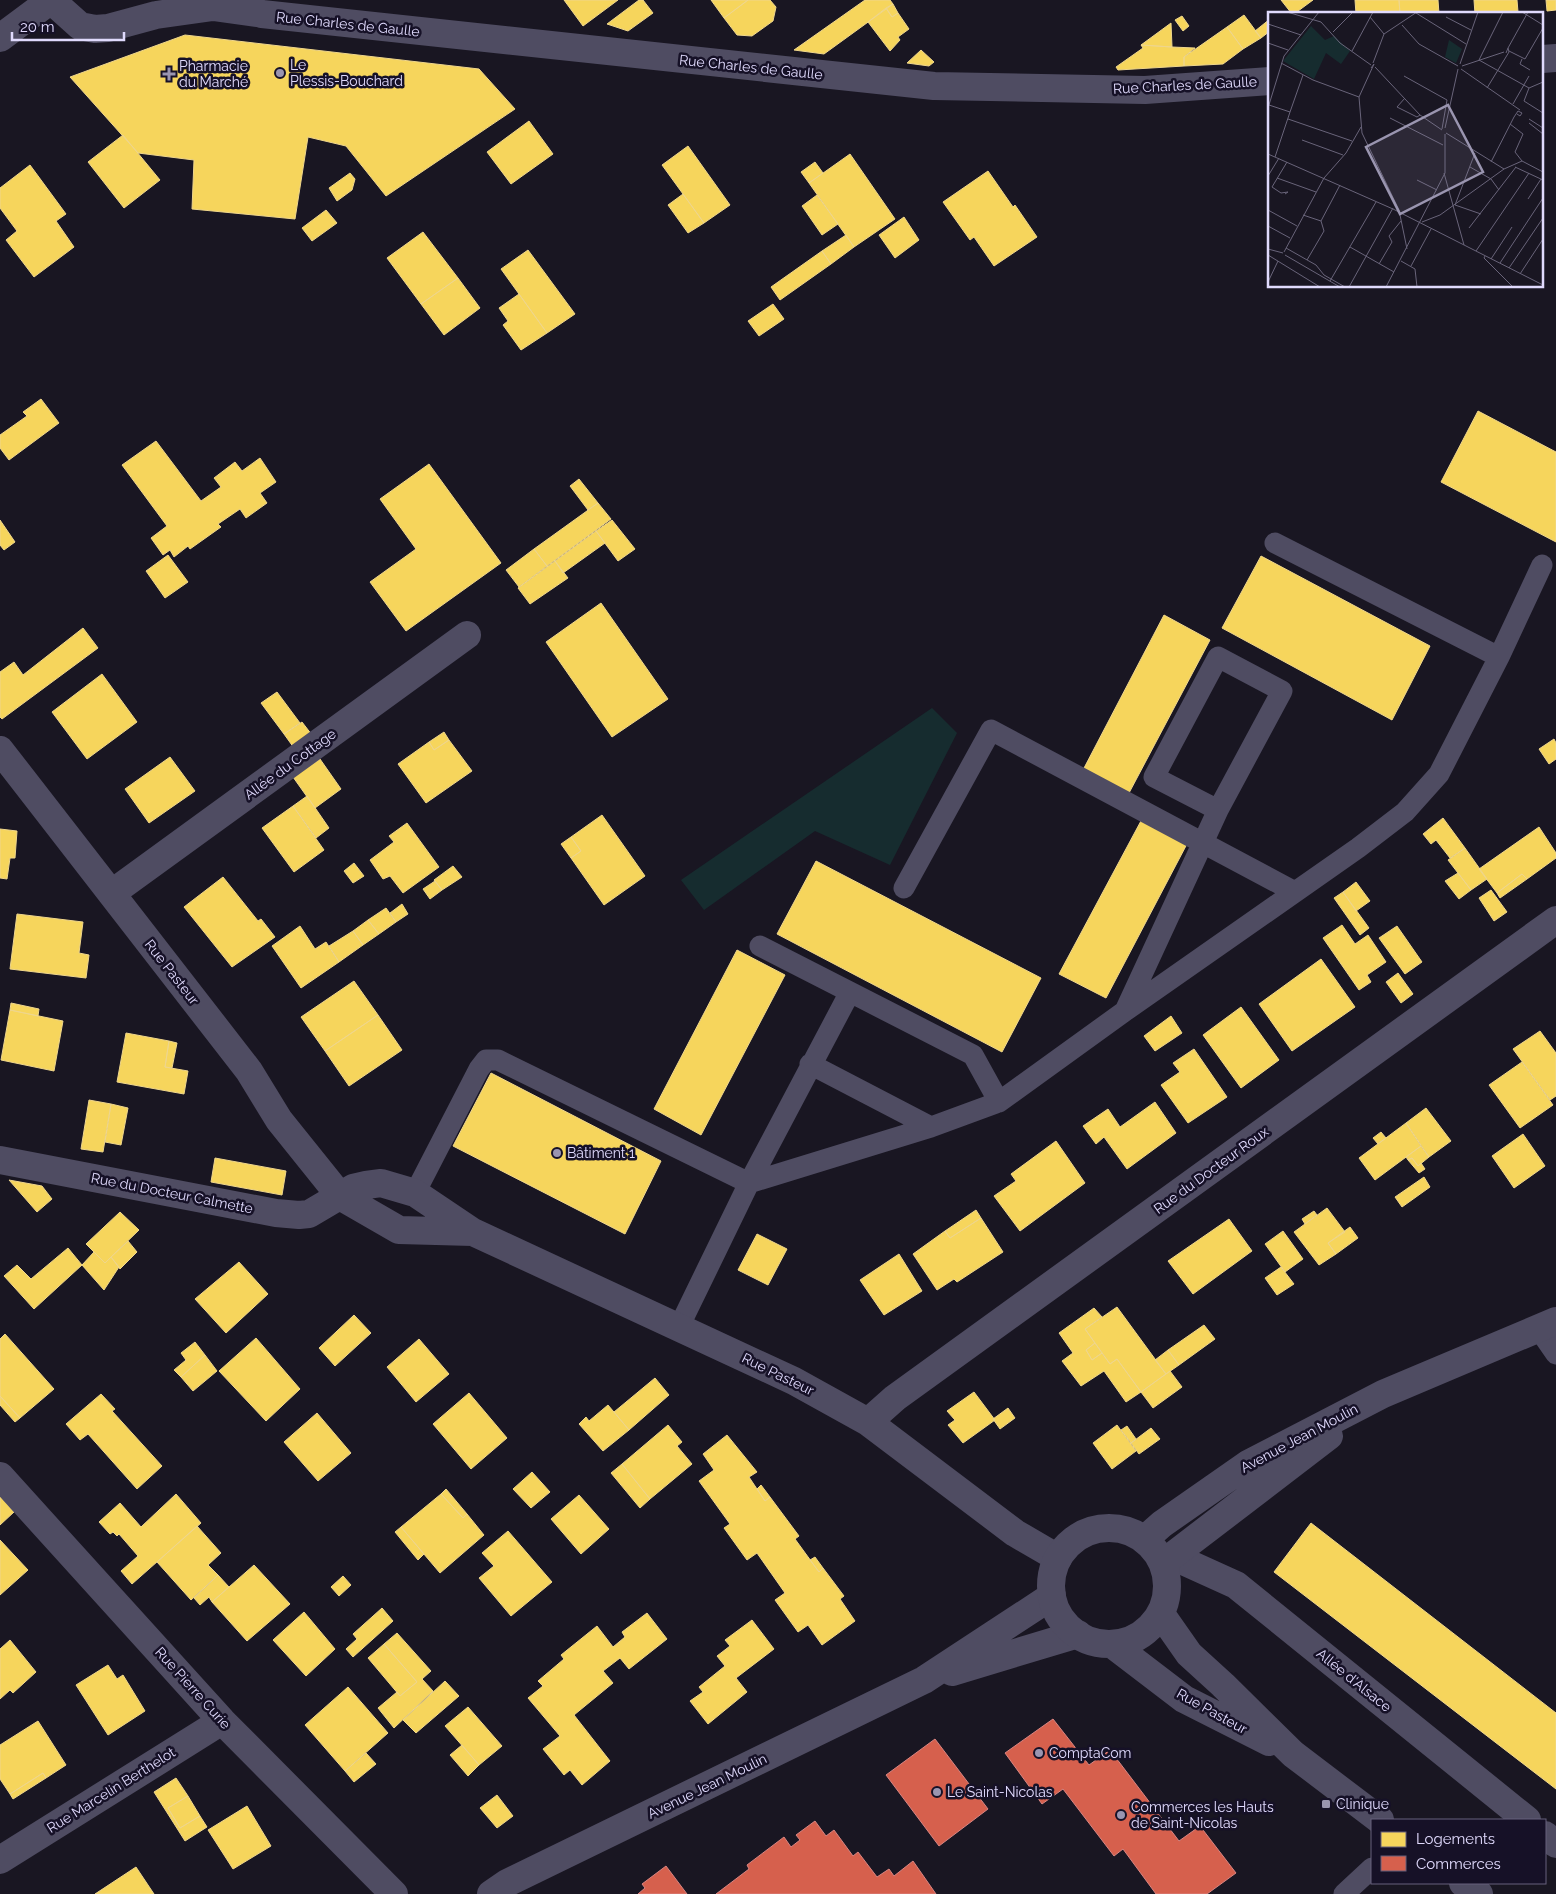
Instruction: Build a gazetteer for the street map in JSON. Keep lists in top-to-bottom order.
{
  "streets": {
    "street": [
      "Rue Charles de Gaulle",
      "Allée du Cottage",
      "Rue Pasteur",
      "Rue du Docteur Roux",
      "Rue du Docteur Calmette",
      "Avenue Jean Moulin",
      "Allée d'Alsace",
      "Rue Pierre Curie",
      "Rue Marcelin Berthelot"
    ]
  },
  "crossings": [
    ["Allée du Cottage", "Rue Pasteur"],
    ["Rue Pasteur", "Rue du Docteur Roux"],
    ["Rue Pasteur", "Rue du Docteur Calmette"],
    ["Rue Pasteur", "Avenue Jean Moulin"],
    ["Rue Pasteur", "Allée d'Alsace"],
    ["Avenue Jean Moulin", "Allée d'Alsace"],
    ["Rue Pierre Curie", "Rue Marcelin Berthelot"]
  ],
  "places": {
    "other": [
      "Le Plessis-Bouchard",
      "Bâtiment 1",
      "ComptaCom",
      "Le Saint-Nicolas",
      "Commerces les Hauts de Saint-Nicolas"
    ],
    "health": ["Pharmacie du Marché"],
    "transit": ["Clinique"]
  },
  "legend": ["Logements", "Commerces"],
  "scale_bar": "20 m"
}
